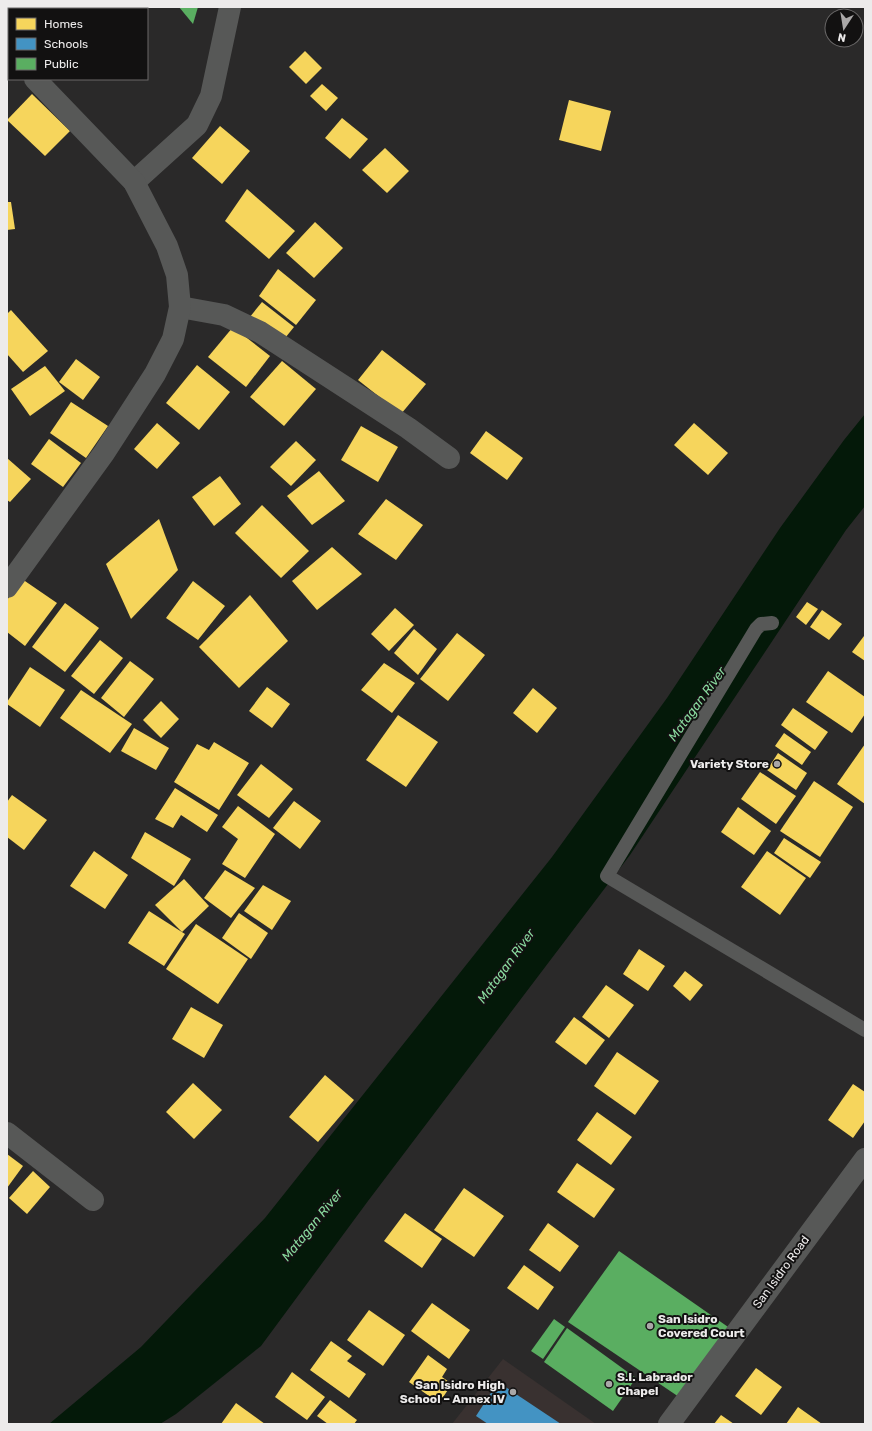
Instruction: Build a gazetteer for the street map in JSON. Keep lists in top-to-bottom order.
{
  "streets": {
    "street": ["San Isidro Road"]
  },
  "water": ["Matagan River"],
  "places": [
    "Variety Store",
    "San Isidro Covered Court",
    "S.I. Labrador Chapel",
    "San Isidro High School – Annex IV"
  ],
  "legend": ["Homes", "Schools", "Public"],
  "north": "bottom"
}
